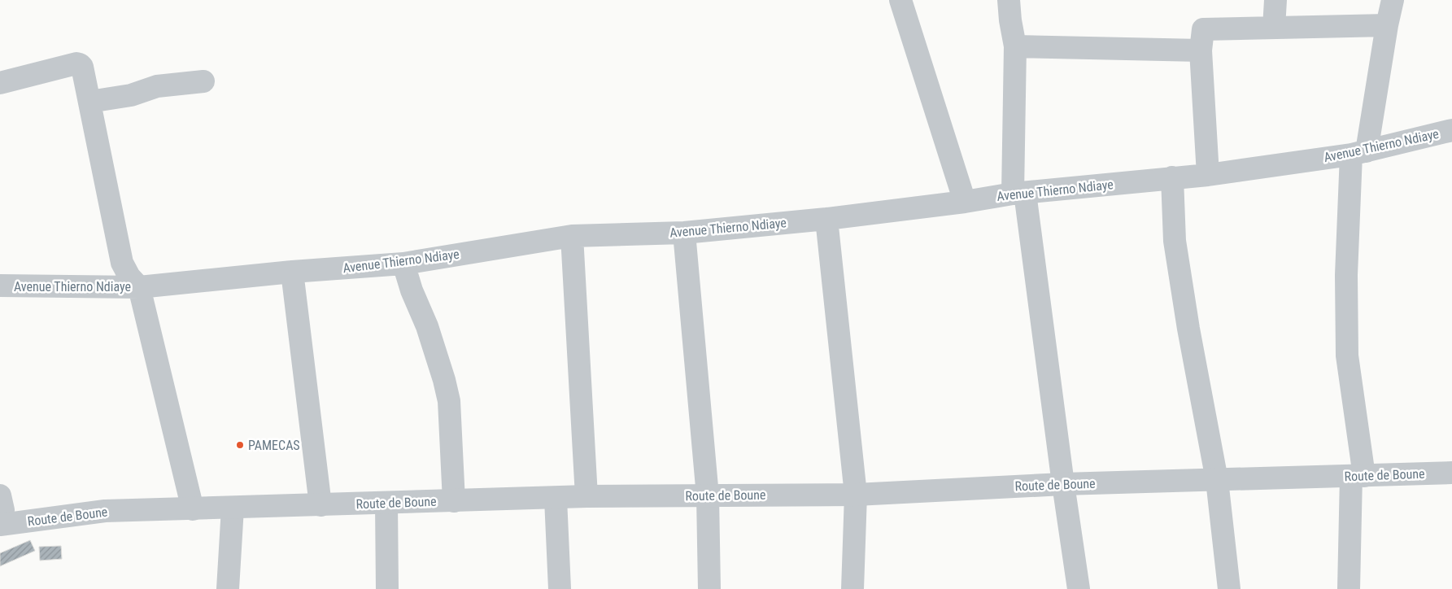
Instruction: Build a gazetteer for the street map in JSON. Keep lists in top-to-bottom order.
{
  "streets": {
    "street": ["Avenue Thierno Ndiaye", "Route de Boune"]
  },
  "places": ["PAMECAS"]
}
